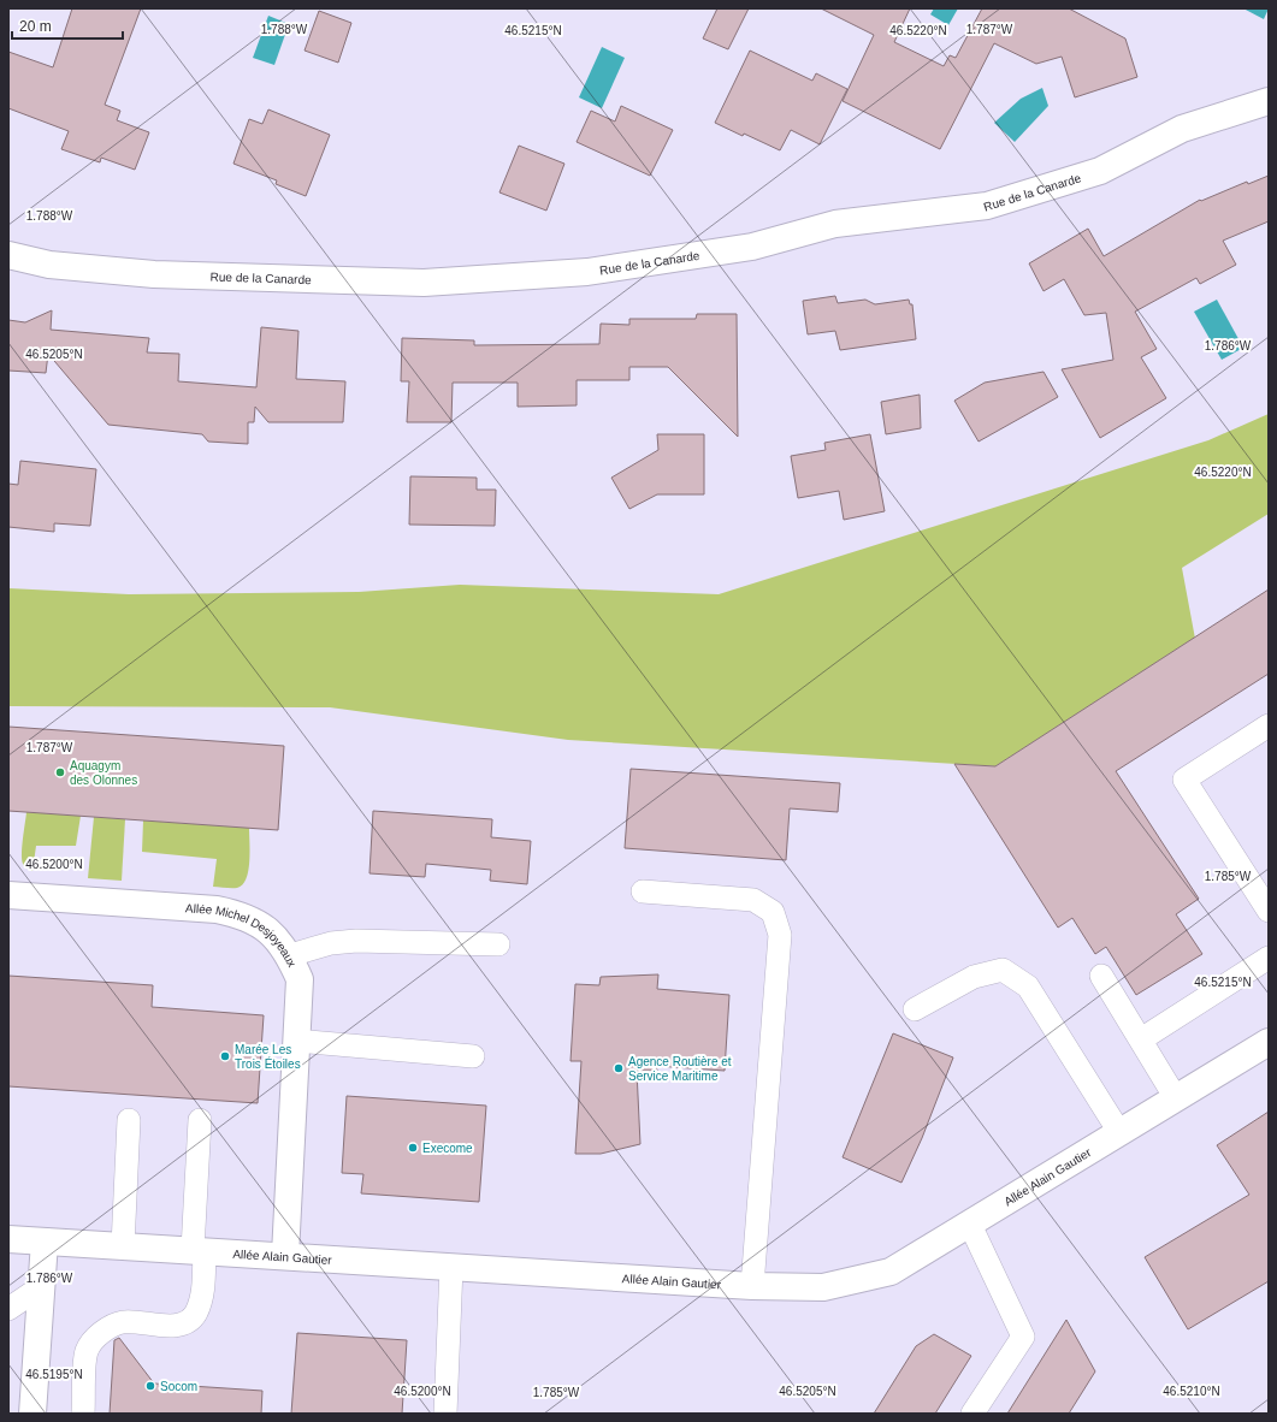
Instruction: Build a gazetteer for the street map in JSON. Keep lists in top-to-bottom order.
{
  "streets": {
    "street": ["Rue de la Canarde", "Allée Michel Desjoyeaux", "Allée Alain Gautier"]
  },
  "crossings": [
    ["Allée Michel Desjoyeaux", "Allée Alain Gautier"]
  ],
  "places": [
    "Aquagym des Olonnes",
    "Marée Les Trois Étoiles",
    "Agence Routière et Service Maritime",
    "Execome",
    "Socom"
  ],
  "scale_bar": "20 m",
  "coordinates": [
    "1.788°W",
    "1.787°W",
    "46.5215°N",
    "46.5220°N",
    "1.786°W",
    "46.5205°N",
    "46.5200°N",
    "1.785°W",
    "46.5195°N",
    "46.5210°N"
  ]
}
